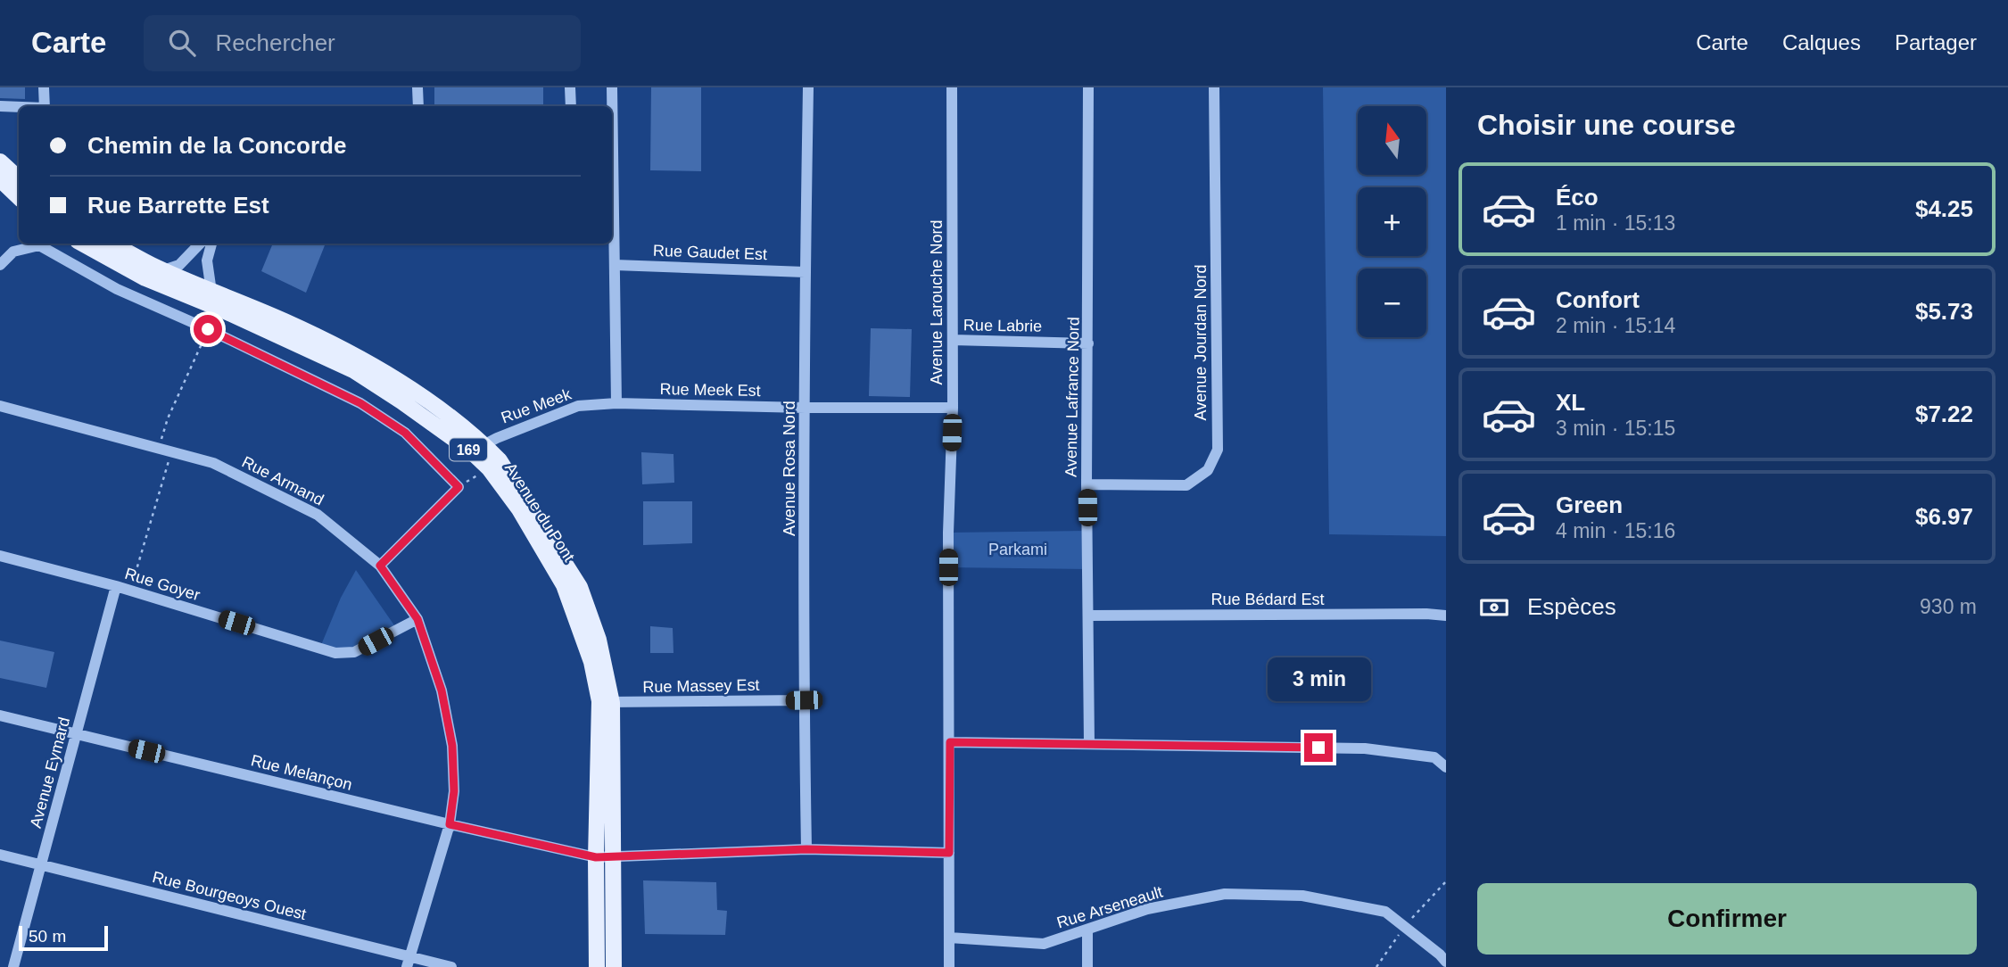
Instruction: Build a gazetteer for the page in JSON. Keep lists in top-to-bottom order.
{
  "streets": {
    "main road": ["169", "Avenue du Pont"],
    "street": [
      "Rue Gaudet Est",
      "Avenue Larouche Nord",
      "Rue Labrie",
      "Avenue Jourdan Nord",
      "Rue Meek Est",
      "Avenue Lafrance Nord",
      "Rue Meek",
      "Avenue Rosa Nord",
      "Rue Armand",
      "Rue Goyer",
      "Rue Bédard Est",
      "Rue Massey Est",
      "Avenue Eymard",
      "Rue Melançon",
      "Rue Bourgeoys Ouest",
      "Rue Arseneault"
    ]
  },
  "crossings": [
    ["Rue Gaudet Est", "Avenue Rosa Nord"],
    ["Avenue Larouche Nord", "Rue Labrie"],
    ["Avenue Larouche Nord", "Rue Meek Est"],
    ["Avenue Larouche Nord", "Rue Melançon"],
    ["Avenue Larouche Nord", "Rue Arseneault"],
    ["Rue Labrie", "Avenue Lafrance Nord"],
    ["Avenue Jourdan Nord", "Avenue Lafrance Nord"],
    ["Rue Meek Est", "Rue Meek"],
    ["Rue Meek Est", "Avenue Rosa Nord"],
    ["Avenue Lafrance Nord", "Rue Bédard Est"],
    ["Rue Meek", "Avenue du Pont"],
    ["Avenue Rosa Nord", "Rue Massey Est"],
    ["Avenue Rosa Nord", "Rue Melançon"],
    ["Rue Armand", "Rue Goyer"],
    ["Rue Armand", "Rue Melançon"],
    ["Rue Armand", "Rue Bourgeoys Ouest"],
    ["Avenue du Pont", "Rue Massey Est"],
    ["Avenue du Pont", "Rue Melançon"],
    ["Rue Goyer", "Avenue Eymard"],
    ["Avenue Eymard", "Rue Melançon"],
    ["Avenue Eymard", "Rue Bourgeoys Ouest"]
  ],
  "parks": ["Parkami"],
  "scale_bar": "50 m",
  "north": "top",
  "page": {
    "header": "Carte",
    "search": "Rechercher",
    "nav": ["Carte", "Calques", "Partager"],
    "heading": "Choisir une course",
    "map_buttons": ["+", "−"],
    "banner": ["Chemin de la Concorde", "Rue Barrette Est"],
    "list": [
      {
        "name": "Éco",
        "note": "1 min · 15:13",
        "value": "$4.25"
      },
      {
        "name": "Confort",
        "note": "2 min · 15:14",
        "value": "$5.73"
      },
      {
        "name": "XL",
        "note": "3 min · 15:15",
        "value": "$7.22"
      },
      {
        "name": "Green",
        "note": "4 min · 15:16",
        "value": "$6.97"
      }
    ],
    "pay": ["Espèces", "930 m"],
    "bubble": "3 min",
    "buttons": "Confirmer",
    "scale": "50 m"
  }
}
